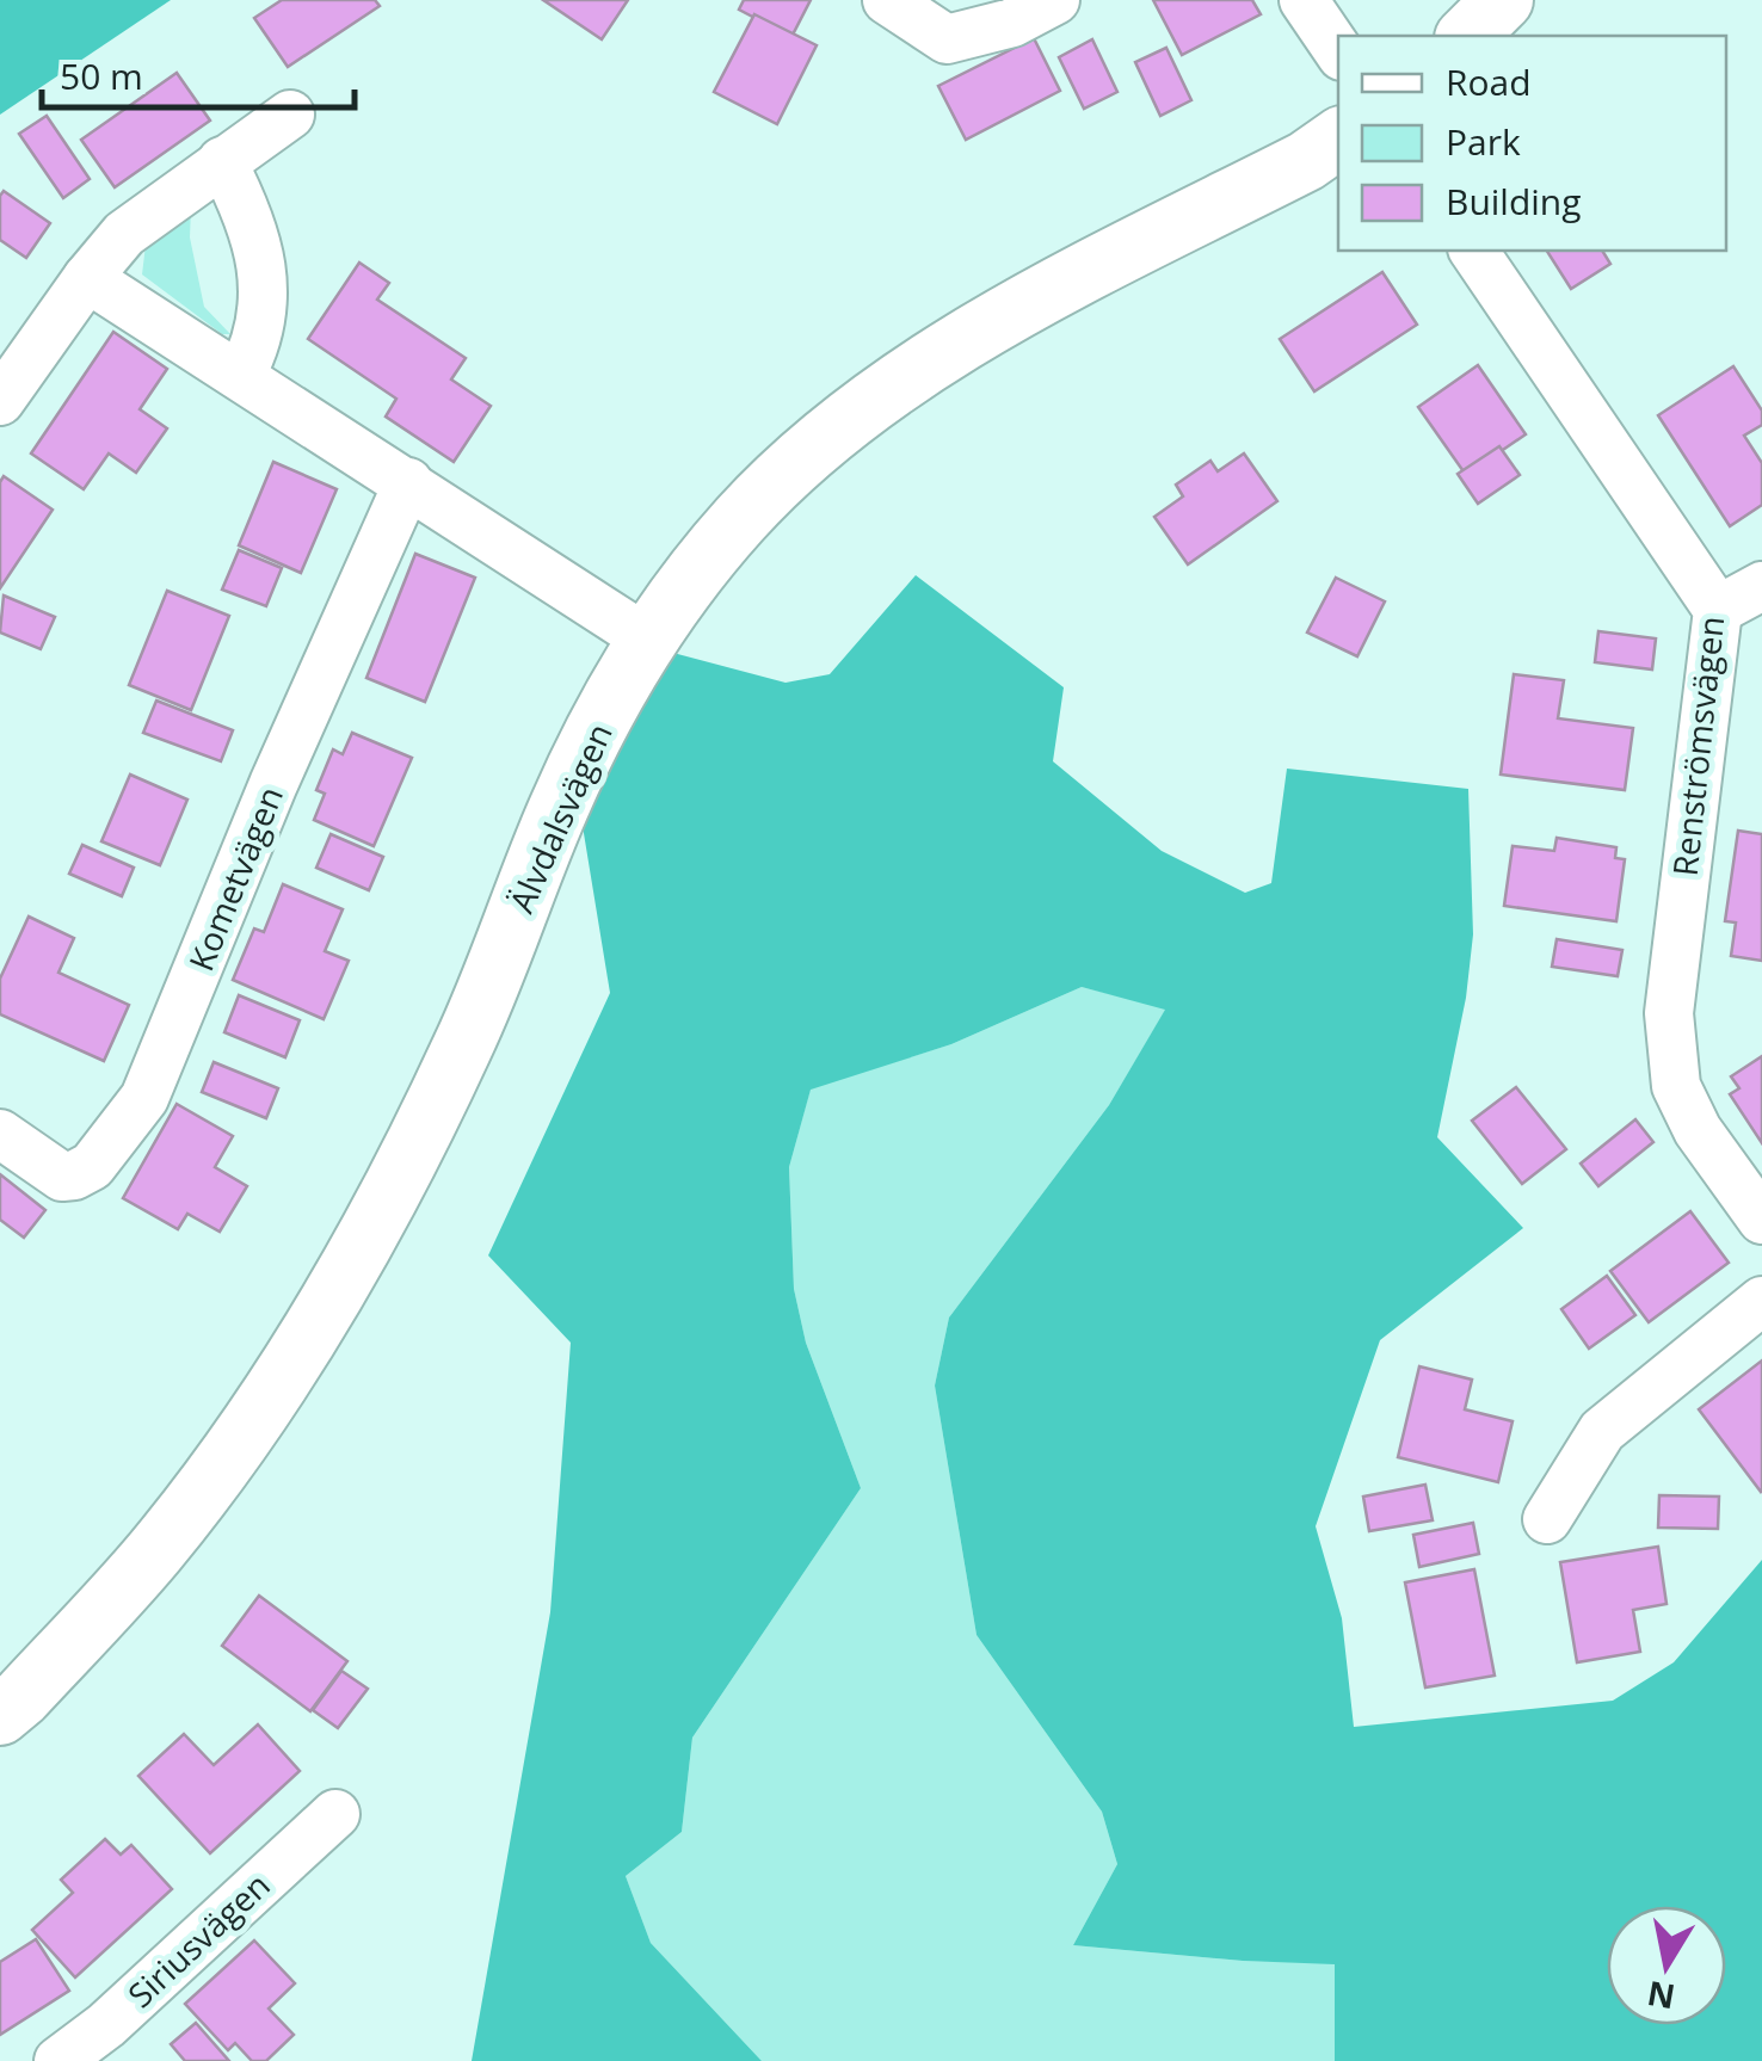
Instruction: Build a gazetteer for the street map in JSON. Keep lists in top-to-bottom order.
{
  "streets": {
    "street": [
      "Renströmsvägen",
      "Älvdalsvägen",
      "Kometvägen",
      "Siriusvägen"
    ]
  },
  "legend": ["Road", "Park", "Building"],
  "scale_bar": "50 m",
  "north": "bottom"
}
